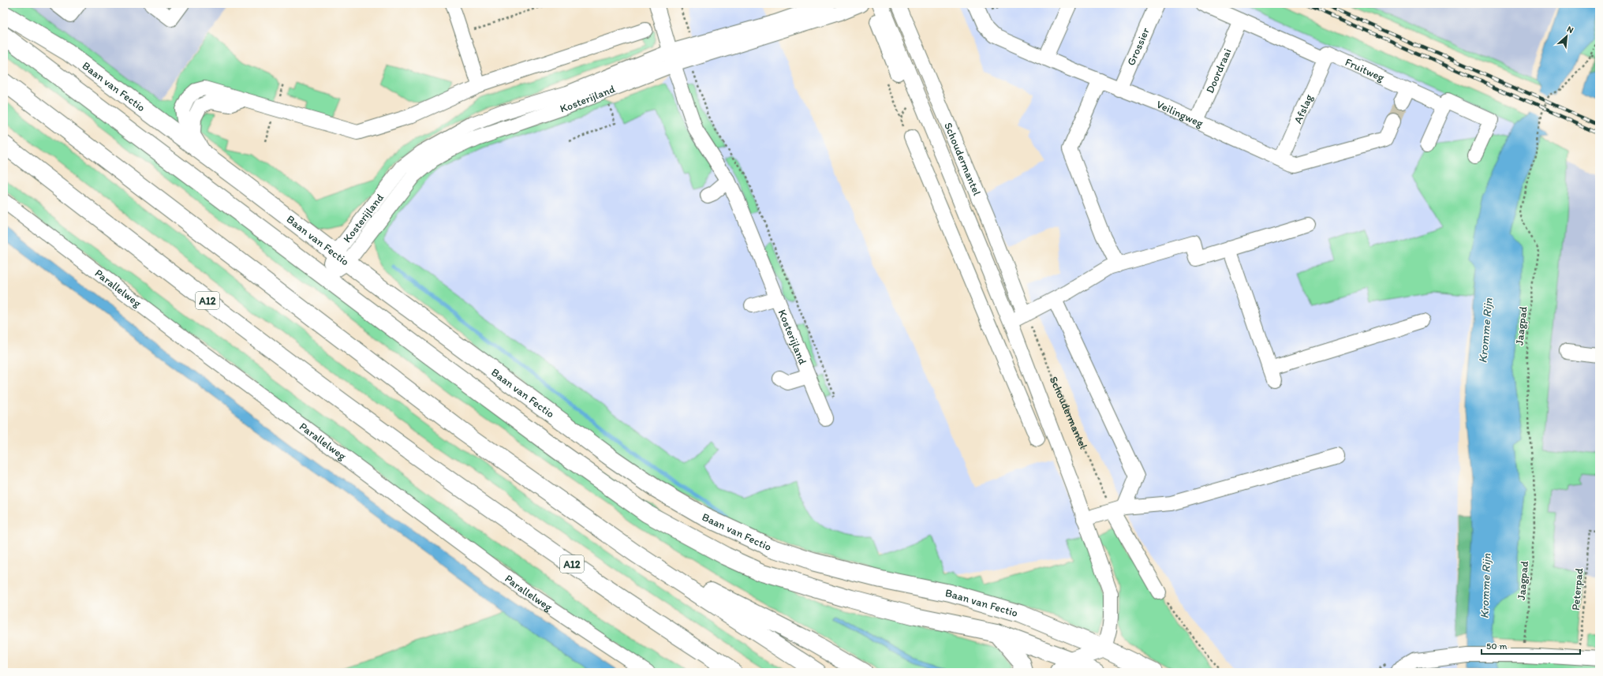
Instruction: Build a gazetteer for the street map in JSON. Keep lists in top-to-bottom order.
{
  "streets": {
    "main road": ["Baan van Fectio", "Schoudermantel", "A12"],
    "street": [
      "Grossier",
      "Fruitweg",
      "Doordraai",
      "Kosterijland",
      "Afslag",
      "Veilingweg",
      "Parallelweg"
    ],
    "path": ["Jaagpad", "Peterpad"]
  },
  "crossings": [
    ["Grossier", "Veilingweg"],
    ["Fruitweg", "Doordraai"],
    ["Fruitweg", "Afslag"],
    ["Doordraai", "Veilingweg"],
    ["Baan van Fectio", "Kosterijland"],
    ["Baan van Fectio", "Schoudermantel"],
    ["Afslag", "Veilingweg"]
  ],
  "water": ["Kromme Rijn"],
  "scale_bar": "50 m",
  "north": "top right"
}
